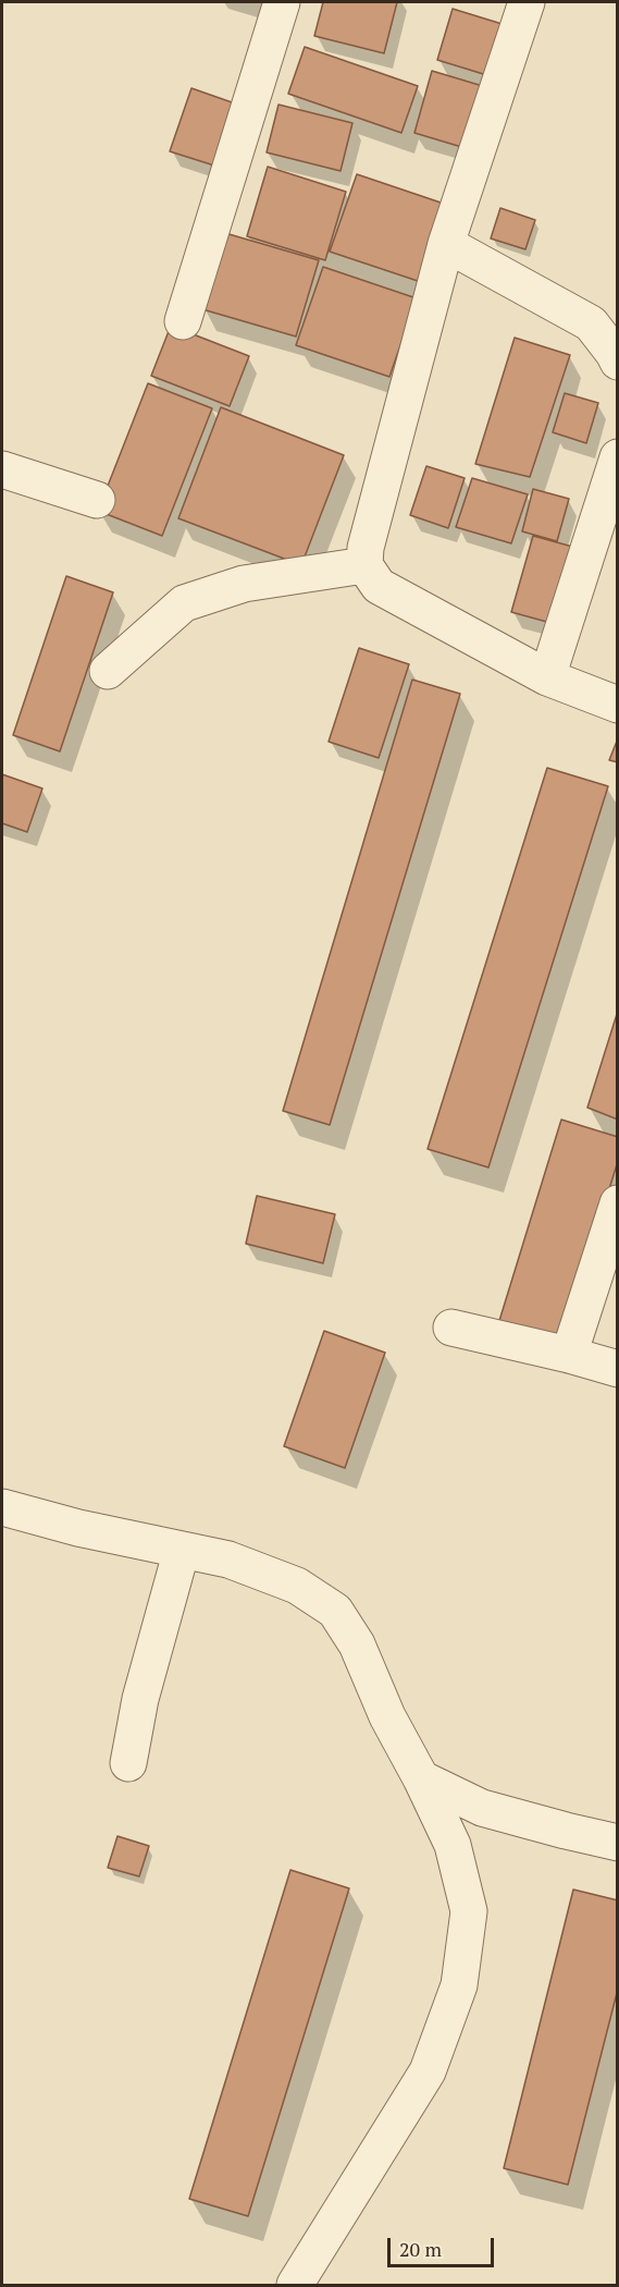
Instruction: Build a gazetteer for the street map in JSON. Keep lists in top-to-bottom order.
{
  "scale_bar": "20 m"
}
